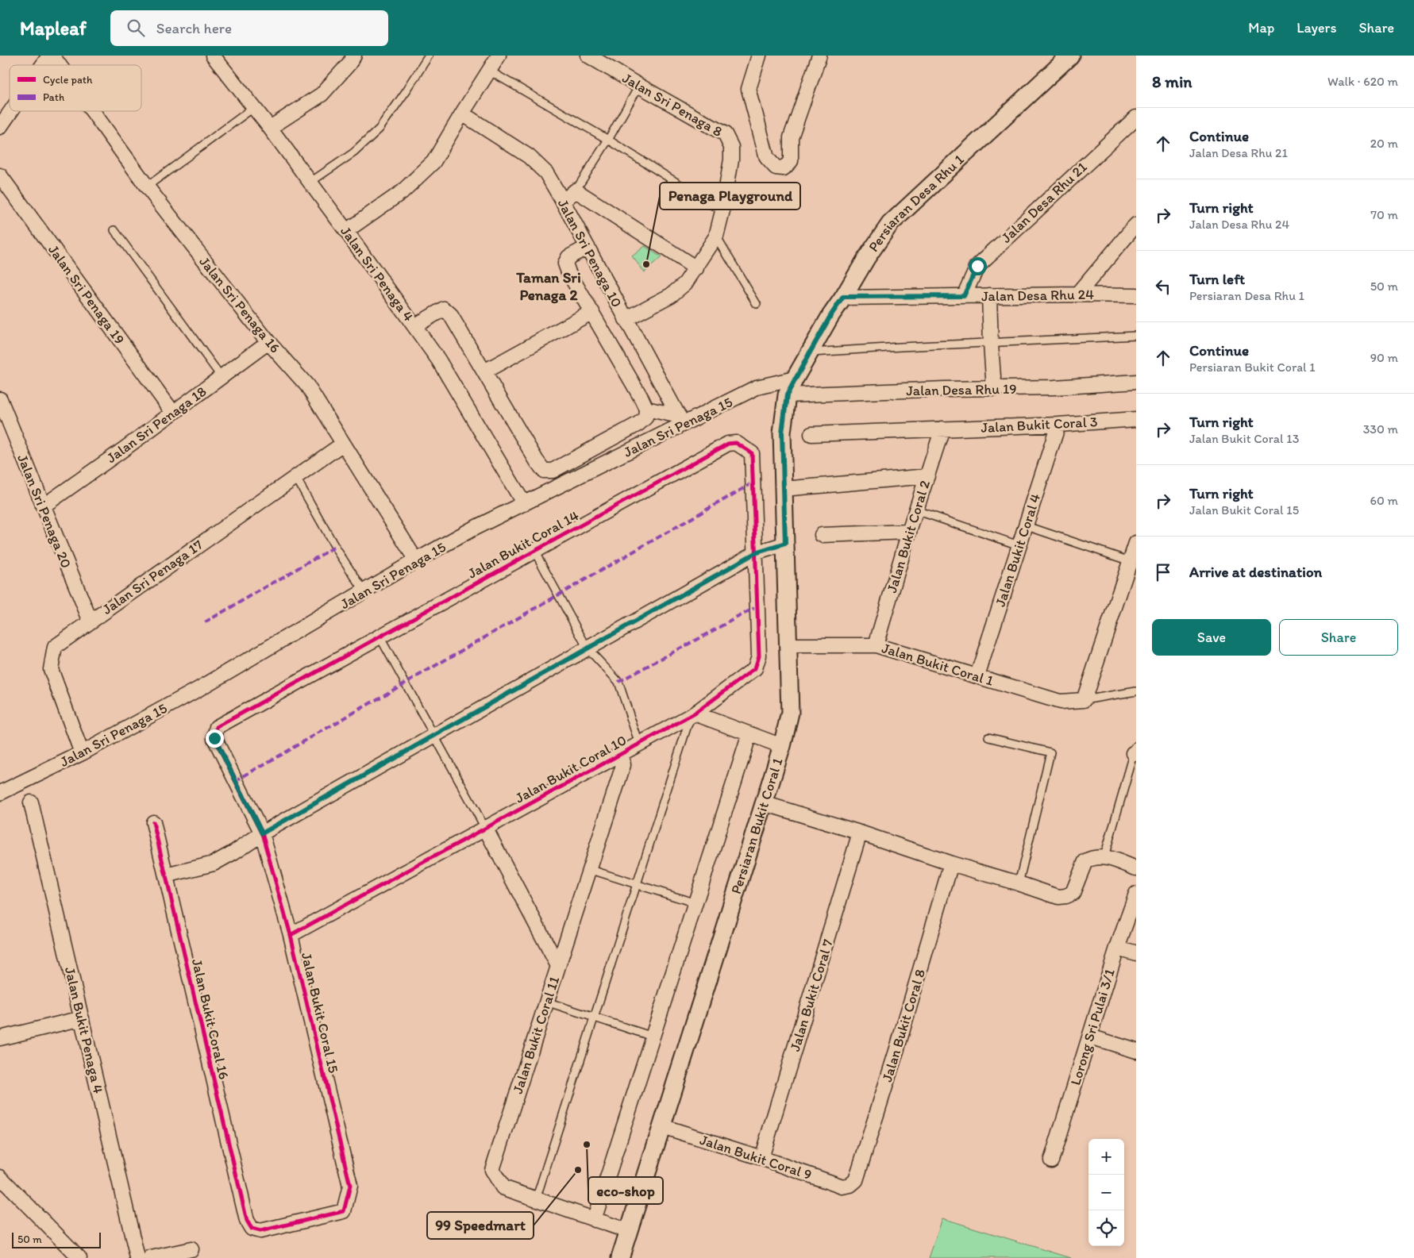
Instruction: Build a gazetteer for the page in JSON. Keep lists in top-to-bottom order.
{
  "streets": {
    "street": [
      "Jalan Sri Penaga 8",
      "Jalan Desa Rhu 21",
      "Persiaran Desa Rhu 1",
      "Jalan Sri Penaga 10",
      "Jalan Sri Penaga 4",
      "Jalan Sri Penaga 19",
      "Jalan Desa Rhu 24",
      "Jalan Sri Penaga 16",
      "Jalan Desa Rhu 19",
      "Jalan Sri Penaga 18",
      "Jalan Bukit Coral 3",
      "Jalan Sri Penaga 15",
      "Jalan Sri Penaga 20",
      "Jalan Bukit Coral 2",
      "Jalan Bukit Coral 14",
      "Jalan Bukit Coral 4",
      "Jalan Sri Penaga 17",
      "Jalan Bukit Coral 1",
      "Jalan Bukit Coral 10",
      "Persiaran Bukit Coral 1",
      "Jalan Bukit Coral 7",
      "Jalan Bukit Coral 15",
      "Jalan Bukit Coral 16",
      "Jalan Bukit Coral 8",
      "Lorong Sri Pulai 3/1",
      "Jalan Bukit Penaga 4",
      "Jalan Bukit Coral 11",
      "Jalan Bukit Coral 9"
    ]
  },
  "crossings": [
    ["Jalan Desa Rhu 21", "Jalan Desa Rhu 24"],
    ["Persiaran Desa Rhu 1", "Jalan Desa Rhu 24"],
    ["Persiaran Desa Rhu 1", "Jalan Sri Penaga 15"],
    ["Persiaran Desa Rhu 1", "Persiaran Bukit Coral 1"],
    ["Jalan Sri Penaga 10", "Jalan Sri Penaga 15"],
    ["Jalan Sri Penaga 4", "Jalan Sri Penaga 15"],
    ["Jalan Sri Penaga 19", "Jalan Sri Penaga 18"],
    ["Jalan Sri Penaga 16", "Jalan Sri Penaga 18"],
    ["Jalan Sri Penaga 16", "Jalan Sri Penaga 15"],
    ["Jalan Sri Penaga 16", "Jalan Sri Penaga 17"],
    ["Jalan Desa Rhu 19", "Persiaran Bukit Coral 1"],
    ["Jalan Sri Penaga 18", "Jalan Sri Penaga 20"],
    ["Jalan Bukit Coral 3", "Jalan Bukit Coral 2"],
    ["Jalan Bukit Coral 3", "Jalan Bukit Coral 4"],
    ["Jalan Sri Penaga 15", "Jalan Sri Penaga 17"],
    ["Jalan Sri Penaga 15", "Persiaran Bukit Coral 1"],
    ["Jalan Sri Penaga 20", "Jalan Sri Penaga 17"],
    ["Jalan Bukit Coral 2", "Jalan Bukit Coral 1"],
    ["Jalan Bukit Coral 14", "Jalan Bukit Coral 10"],
    ["Jalan Bukit Coral 14", "Jalan Bukit Coral 15"],
    ["Jalan Bukit Coral 4", "Jalan Bukit Coral 1"],
    ["Jalan Bukit Coral 1", "Persiaran Bukit Coral 1"],
    ["Jalan Bukit Coral 10", "Jalan Bukit Coral 15"],
    ["Jalan Bukit Coral 10", "Jalan Bukit Coral 11"],
    ["Persiaran Bukit Coral 1", "Jalan Bukit Coral 11"],
    ["Persiaran Bukit Coral 1", "Jalan Bukit Coral 9"],
    ["Jalan Bukit Coral 7", "Jalan Bukit Coral 9"],
    ["Jalan Bukit Coral 15", "Jalan Bukit Coral 16"],
    ["Jalan Bukit Coral 8", "Jalan Bukit Coral 9"]
  ],
  "districts": ["Taman Sri Penaga 2"],
  "places": ["Penaga Playground", "eco-shop", "99 Speedmart"],
  "legend": ["Cycle path", "Path"],
  "scale_bar": "50 m",
  "page": {
    "header": "Mapleaf",
    "search": "Search here",
    "nav": ["Map", "Layers", "Share"],
    "heading": ["8 min", "Walk · 620 m"],
    "list": [
      ["Continue", "Jalan Desa Rhu 21", "20 m"],
      ["Turn right", "Jalan Desa Rhu 24", "70 m"],
      ["Turn left", "Persiaran Desa Rhu 1", "50 m"],
      ["Continue", "Persiaran Bukit Coral 1", "90 m"],
      ["Turn right", "Jalan Bukit Coral 13", "330 m"],
      ["Turn right", "Jalan Bukit Coral 15", "60 m"],
      "Arrive at destination"
    ],
    "buttons": ["Save", "Share"],
    "map_buttons": ["+", "−"],
    "scale": "50 m"
  }
}
